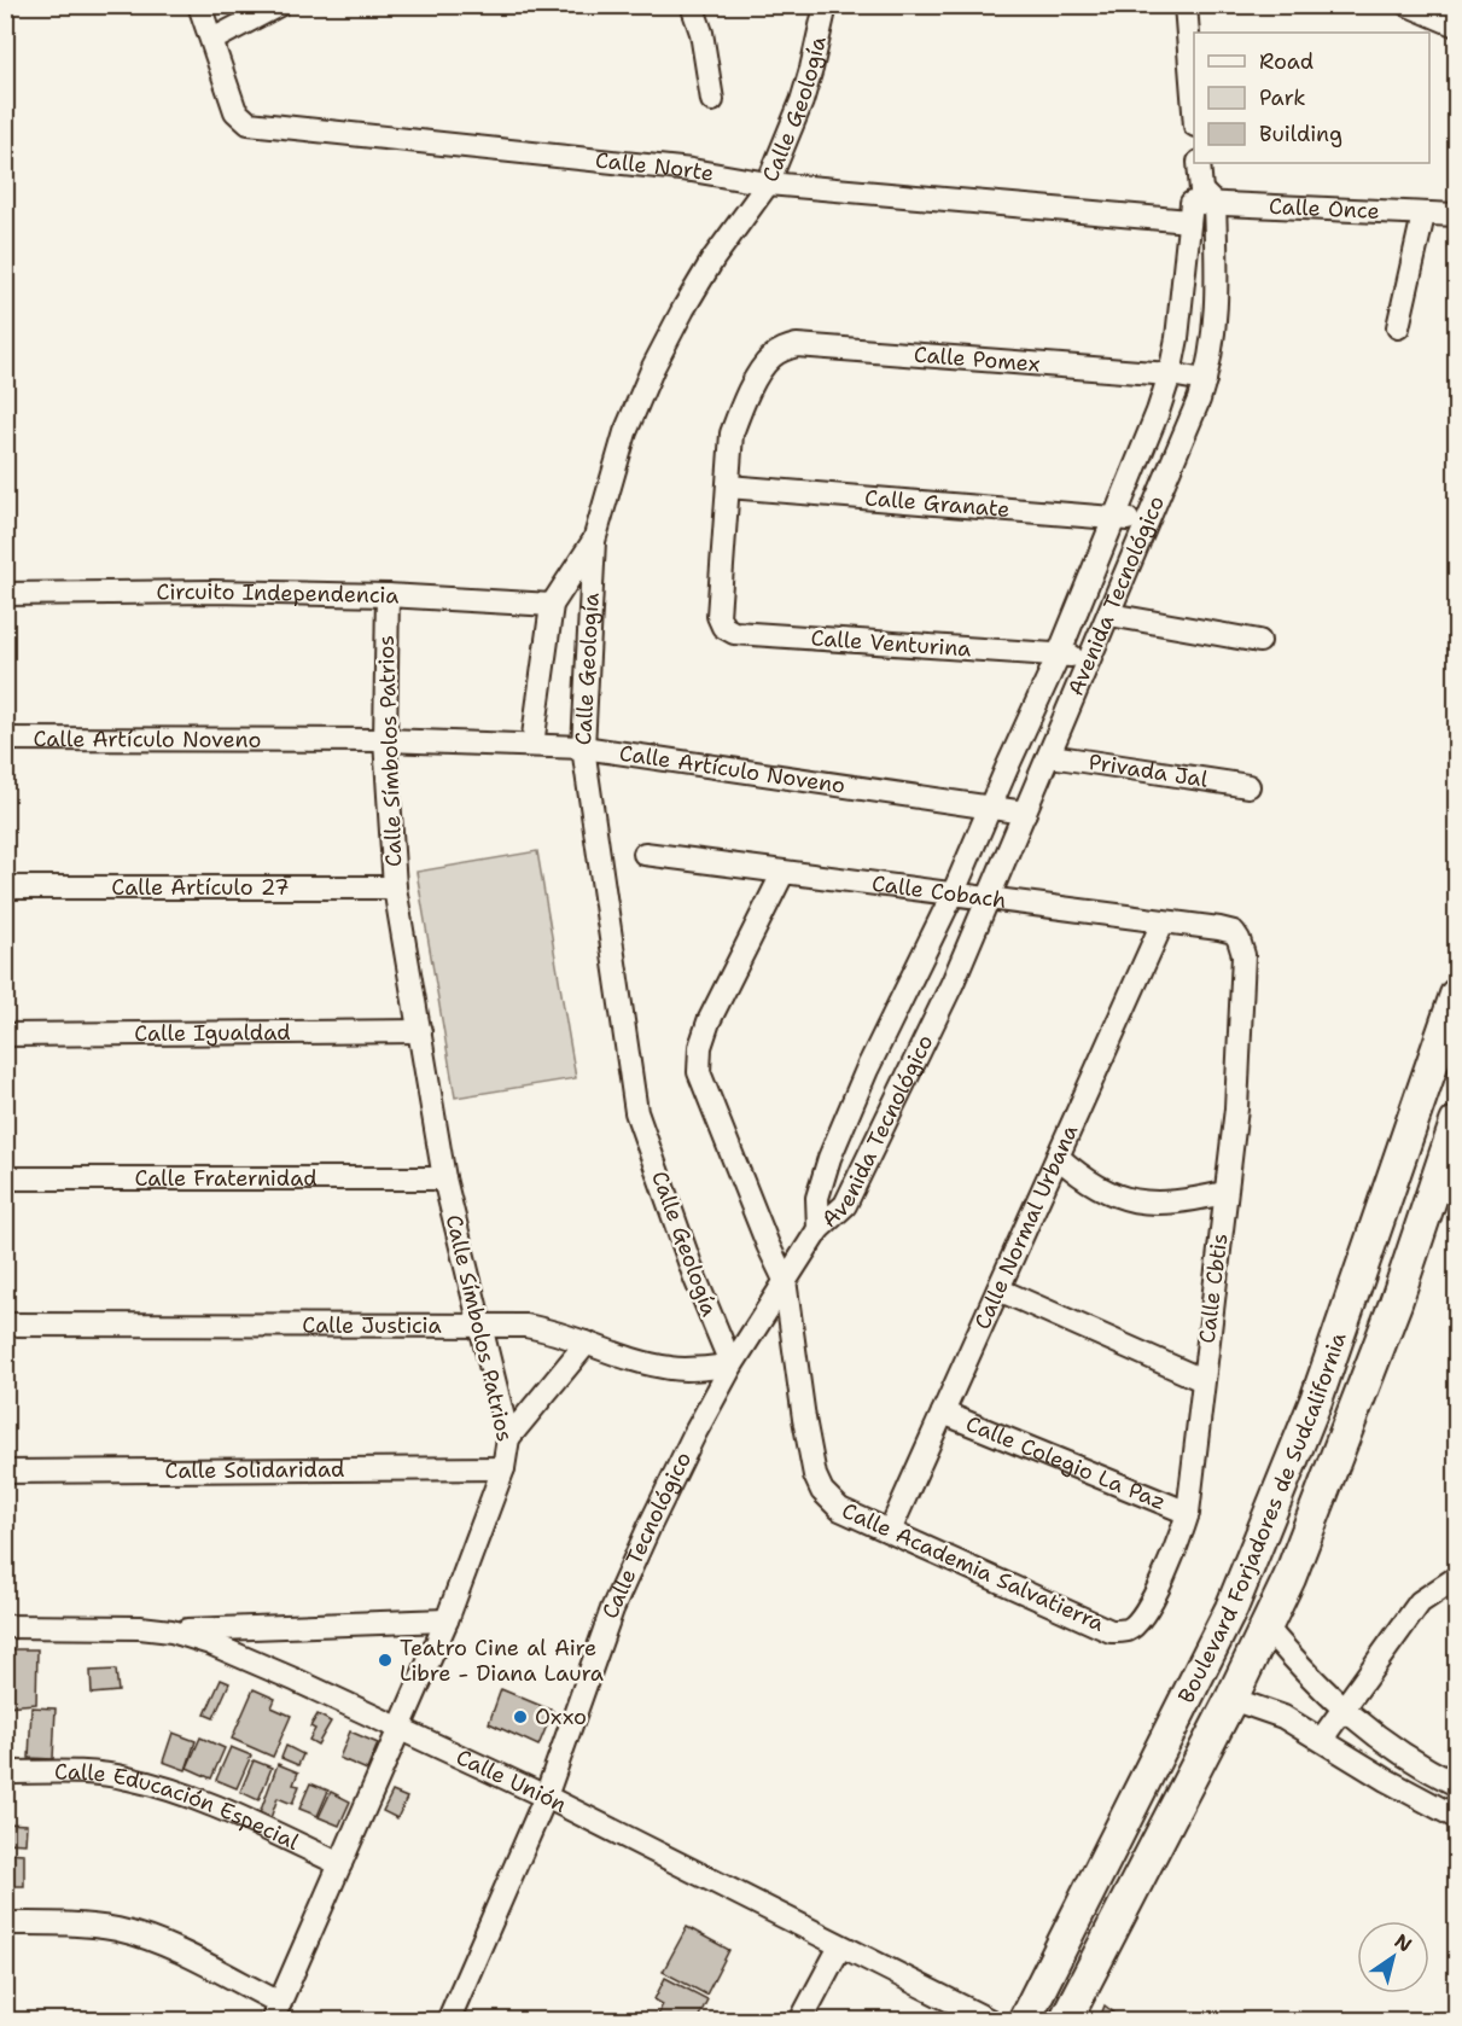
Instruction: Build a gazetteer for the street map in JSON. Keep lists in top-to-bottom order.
{
  "streets": {
    "highway": ["Boulevard Forjadores de Sudcalifornia"],
    "street": [
      "Calle Geología",
      "Calle Norte",
      "Calle Once",
      "Calle Pomex",
      "Calle Granate",
      "Circuito Independencia",
      "Avenida Tecnológico",
      "Calle Venturina",
      "Calle Artículo Noveno",
      "Calle Símbolos Patrios",
      "Privada Jal",
      "Calle Artículo 27",
      "Calle Cobach",
      "Calle Igualdad",
      "Calle Fraternidad",
      "Calle Normal Urbana",
      "Calle Cbtis",
      "Calle Justicia",
      "Calle Colegio La Paz",
      "Calle Solidaridad",
      "Calle Tecnológico",
      "Calle Academia Salvatierra",
      "Calle Unión",
      "Calle Educación Especial"
    ]
  },
  "crossings": [
    ["Calle Geología", "Calle Norte"],
    ["Calle Geología", "Calle Artículo Noveno"],
    ["Calle Geología", "Calle Justicia"],
    ["Calle Geología", "Calle Tecnológico"],
    ["Calle Norte", "Calle Once"],
    ["Calle Norte", "Avenida Tecnológico"],
    ["Calle Once", "Avenida Tecnológico"],
    ["Calle Pomex", "Calle Granate"],
    ["Calle Pomex", "Avenida Tecnológico"],
    ["Calle Pomex", "Calle Venturina"],
    ["Calle Granate", "Avenida Tecnológico"],
    ["Calle Granate", "Calle Venturina"],
    ["Circuito Independencia", "Calle Símbolos Patrios"],
    ["Avenida Tecnológico", "Calle Venturina"],
    ["Avenida Tecnológico", "Calle Artículo Noveno"],
    ["Avenida Tecnológico", "Privada Jal"],
    ["Avenida Tecnológico", "Calle Cobach"],
    ["Avenida Tecnológico", "Calle Tecnológico"],
    ["Calle Artículo Noveno", "Calle Símbolos Patrios"],
    ["Calle Símbolos Patrios", "Calle Artículo 27"],
    ["Calle Símbolos Patrios", "Calle Igualdad"],
    ["Calle Símbolos Patrios", "Calle Fraternidad"],
    ["Calle Símbolos Patrios", "Calle Justicia"],
    ["Calle Símbolos Patrios", "Calle Solidaridad"],
    ["Calle Símbolos Patrios", "Calle Unión"],
    ["Calle Símbolos Patrios", "Calle Educación Especial"],
    ["Calle Cobach", "Calle Normal Urbana"],
    ["Calle Cobach", "Calle Cbtis"],
    ["Calle Cobach", "Calle Academia Salvatierra"],
    ["Calle Normal Urbana", "Calle Colegio La Paz"],
    ["Calle Normal Urbana", "Calle Academia Salvatierra"],
    ["Calle Cbtis", "Calle Colegio La Paz"],
    ["Calle Cbtis", "Calle Academia Salvatierra"],
    ["Calle Justicia", "Calle Tecnológico"],
    ["Calle Tecnológico", "Calle Academia Salvatierra"],
    ["Calle Tecnológico", "Calle Unión"]
  ],
  "places": ["Teatro Cine al Aire Libre - Diana Laura", "Oxxo"],
  "legend": ["Road", "Park", "Building"],
  "north": "top right"
}
